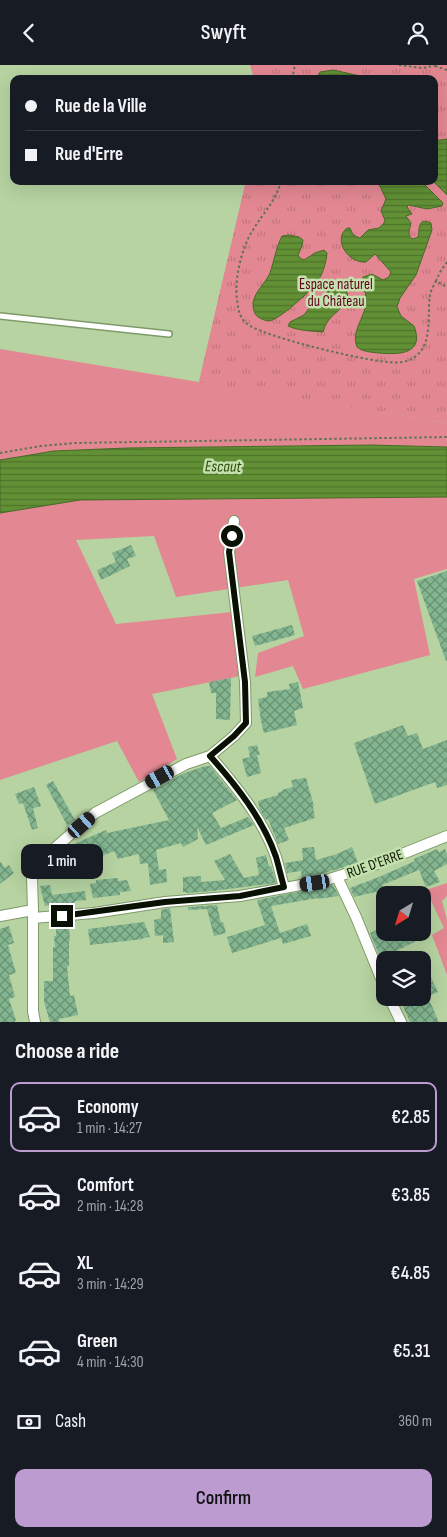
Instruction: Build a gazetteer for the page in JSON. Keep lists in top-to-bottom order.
{
  "streets": {
    "street": ["RUE D'ERRE"]
  },
  "water": ["Escaut"],
  "parks": ["Espace naturel du Château"],
  "north": "bottom left",
  "page": {
    "header": "Swyft",
    "banner": ["Rue de la Ville", "Rue d'Erre"],
    "bubble": "1 min",
    "heading": "Choose a ride",
    "list": [
      {
        "name": "Economy",
        "note": "1 min · 14:27",
        "value": "€2.85"
      },
      {
        "name": "Comfort",
        "note": "2 min · 14:28",
        "value": "€3.85"
      },
      {
        "name": "XL",
        "note": "3 min · 14:29",
        "value": "€4.85"
      },
      {
        "name": "Green",
        "note": "4 min · 14:30",
        "value": "€5.31"
      }
    ],
    "pay": ["Cash", "360 m"],
    "buttons": "Confirm"
  }
}
